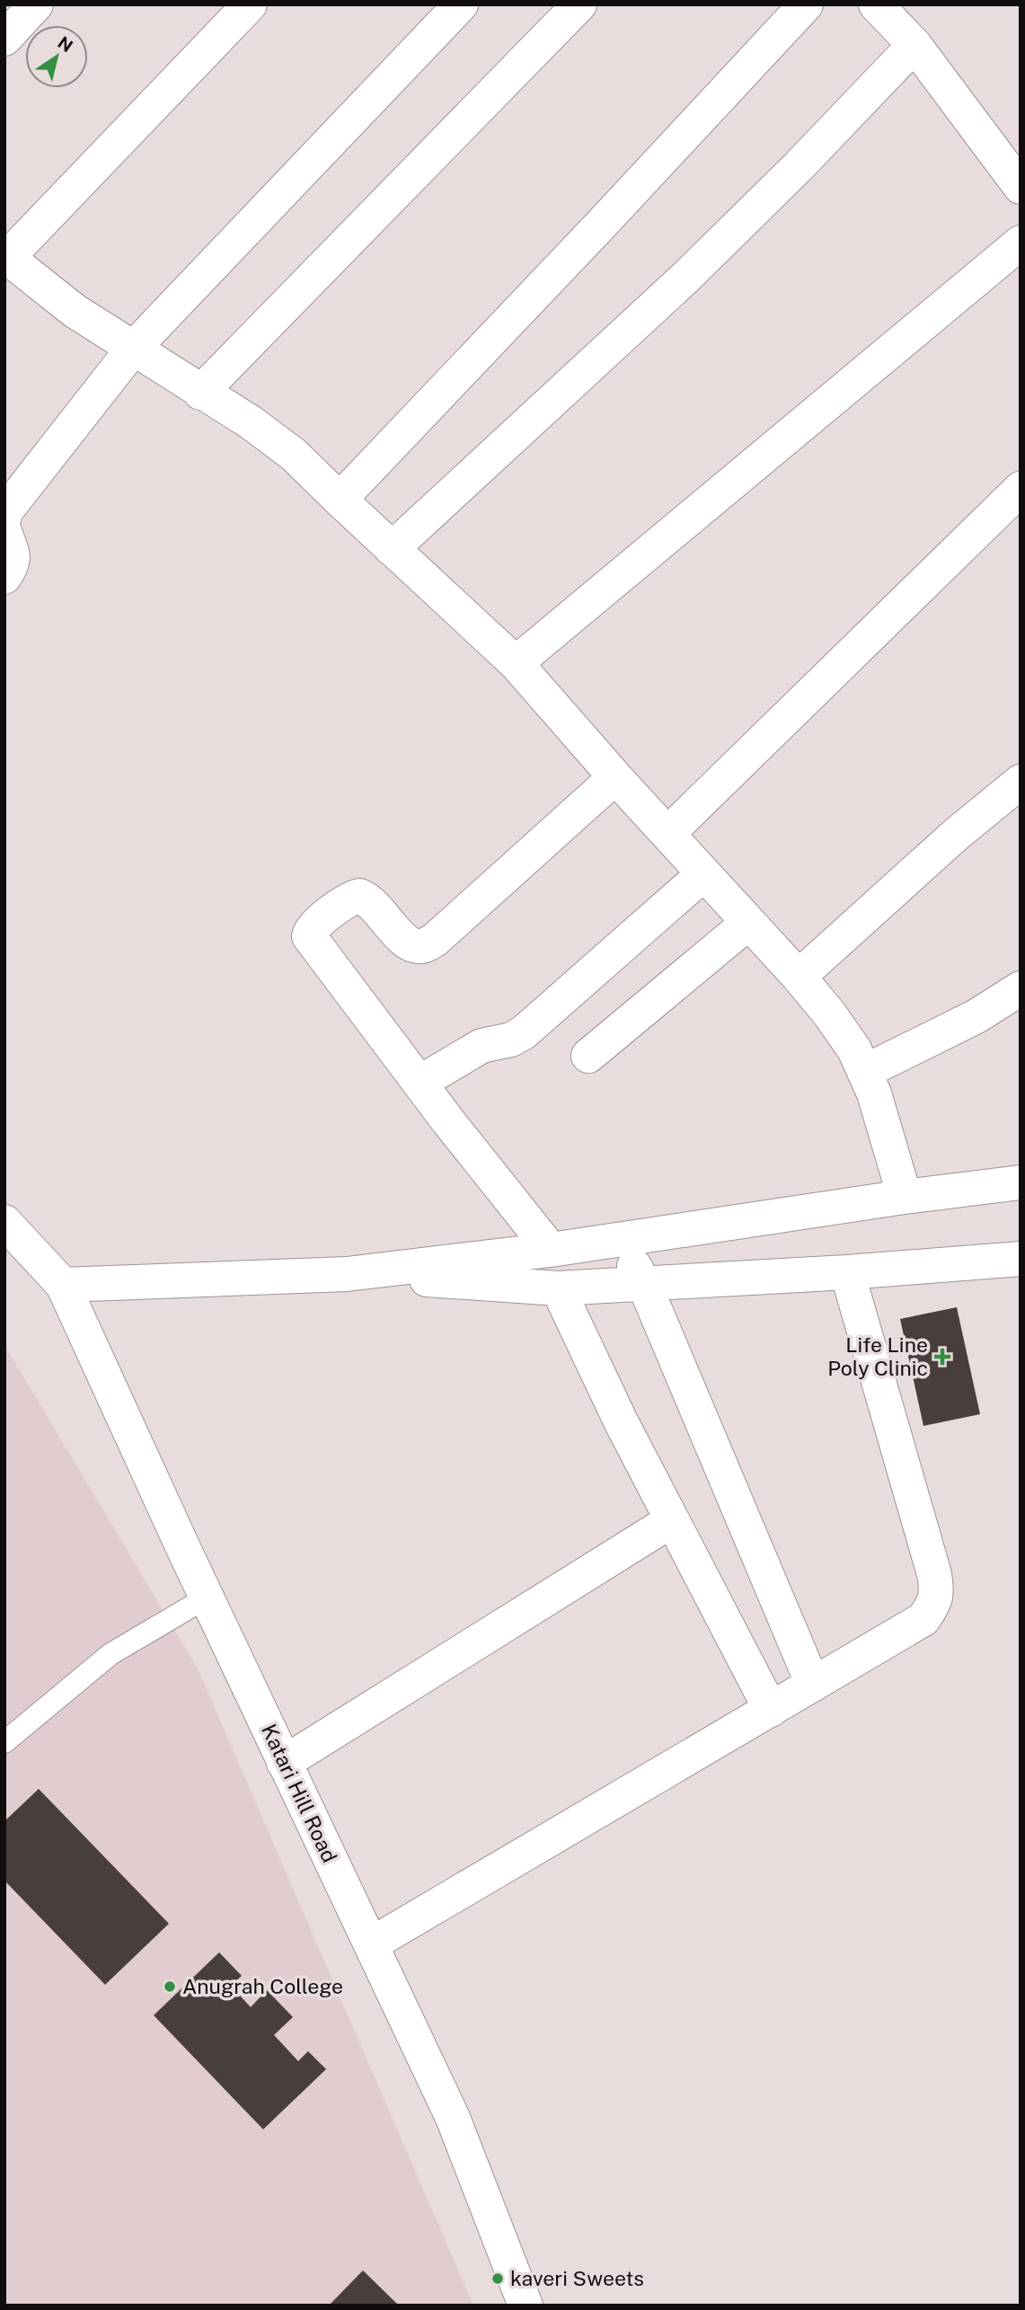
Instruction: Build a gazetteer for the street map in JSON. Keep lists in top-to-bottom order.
{
  "streets": {
    "street": ["Katari Hill Road"]
  },
  "places": {
    "health": ["Life Line Poly Clinic"],
    "other": ["Anugrah College", "kaveri Sweets"]
  },
  "north": "top right"
}
